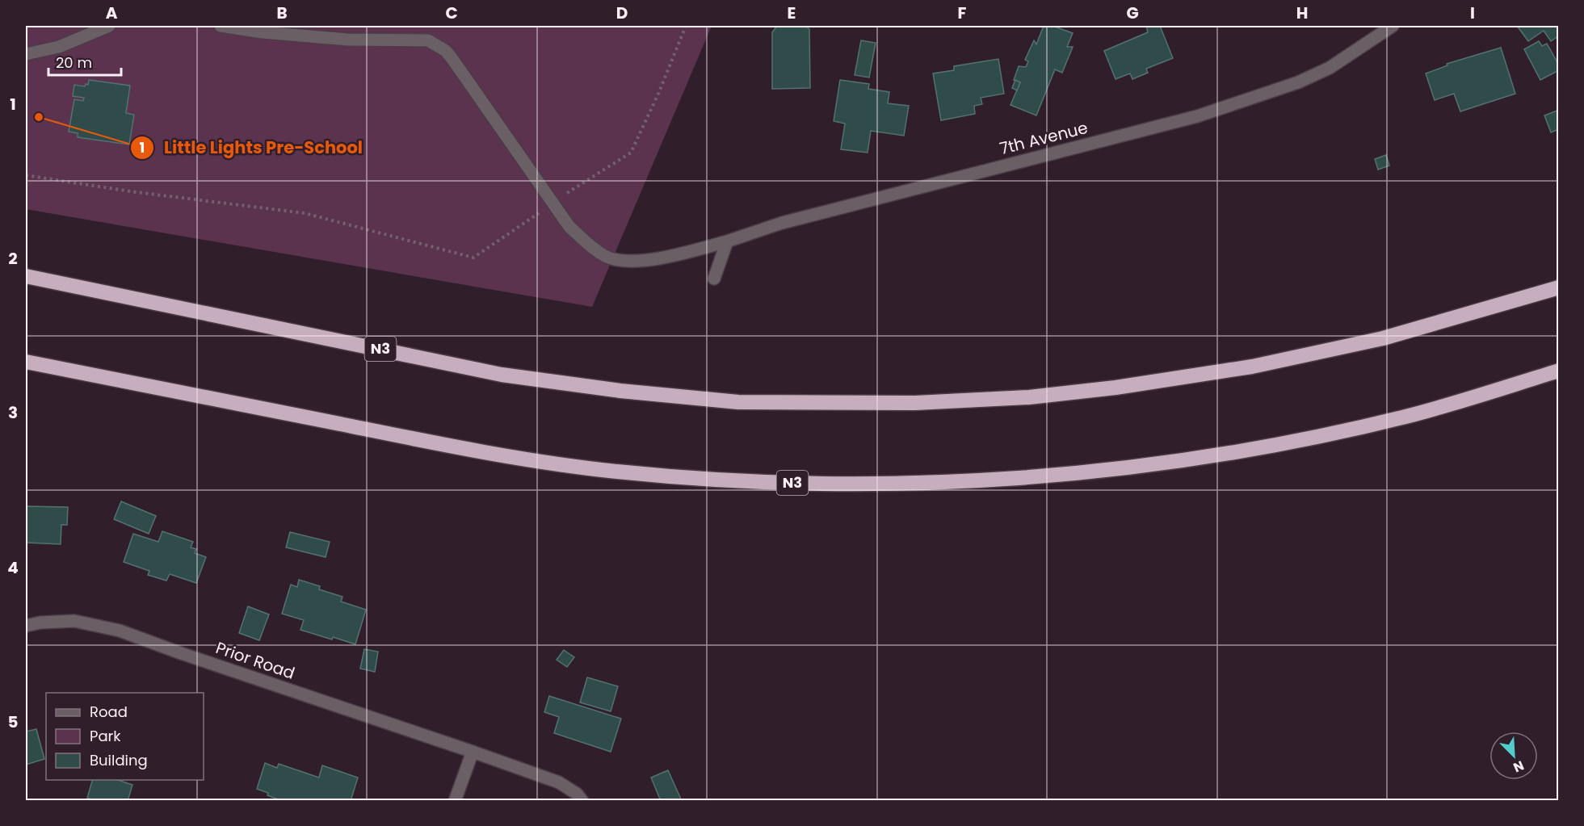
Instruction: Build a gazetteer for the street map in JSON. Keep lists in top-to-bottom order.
{
  "streets": {
    "highway": ["N3"],
    "street": ["7th Avenue", "Prior Road"]
  },
  "places": ["Little Lights Pre-School"],
  "legend": ["Road", "Park", "Building"],
  "scale_bar": "20 m",
  "north": "bottom right",
  "grid": {
    "columns": [
      "A",
      "B",
      "C",
      "D",
      "E",
      "F",
      "G",
      "H",
      "I"
    ],
    "rows": [
      "1",
      "2",
      "3",
      "4",
      "5"
    ]
  }
}
